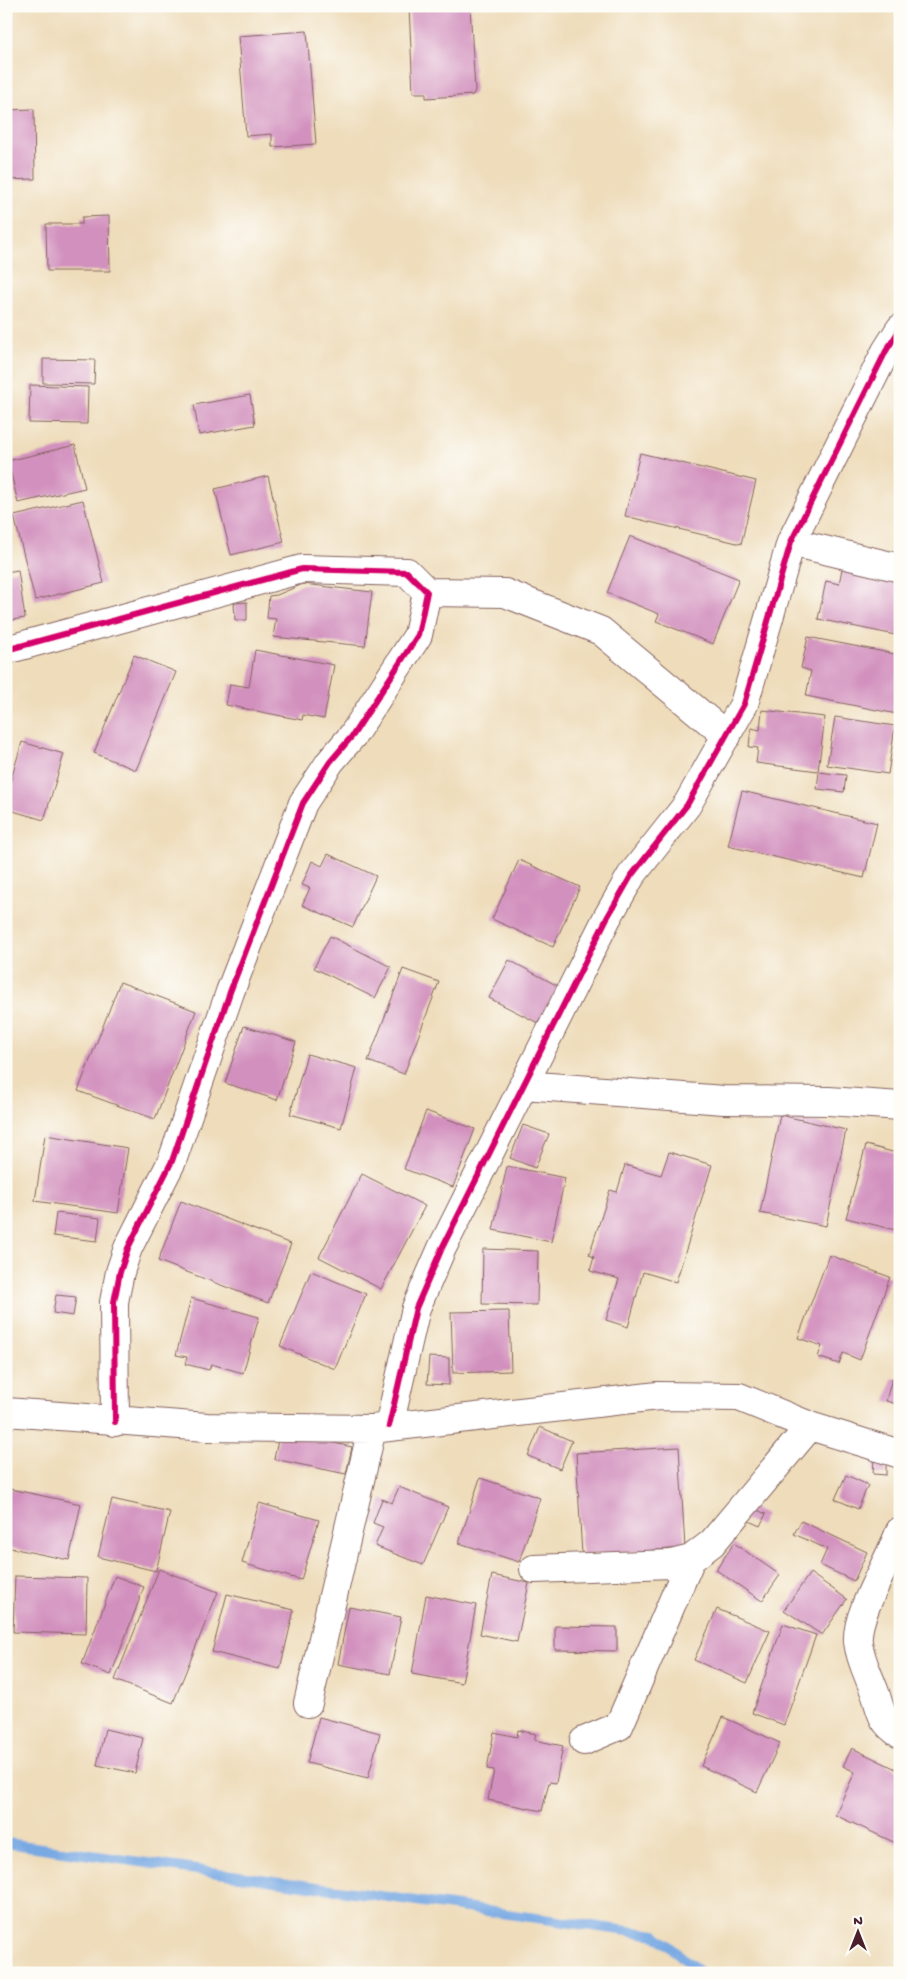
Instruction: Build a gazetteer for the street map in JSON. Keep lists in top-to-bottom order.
{
  "north": "top"
}
